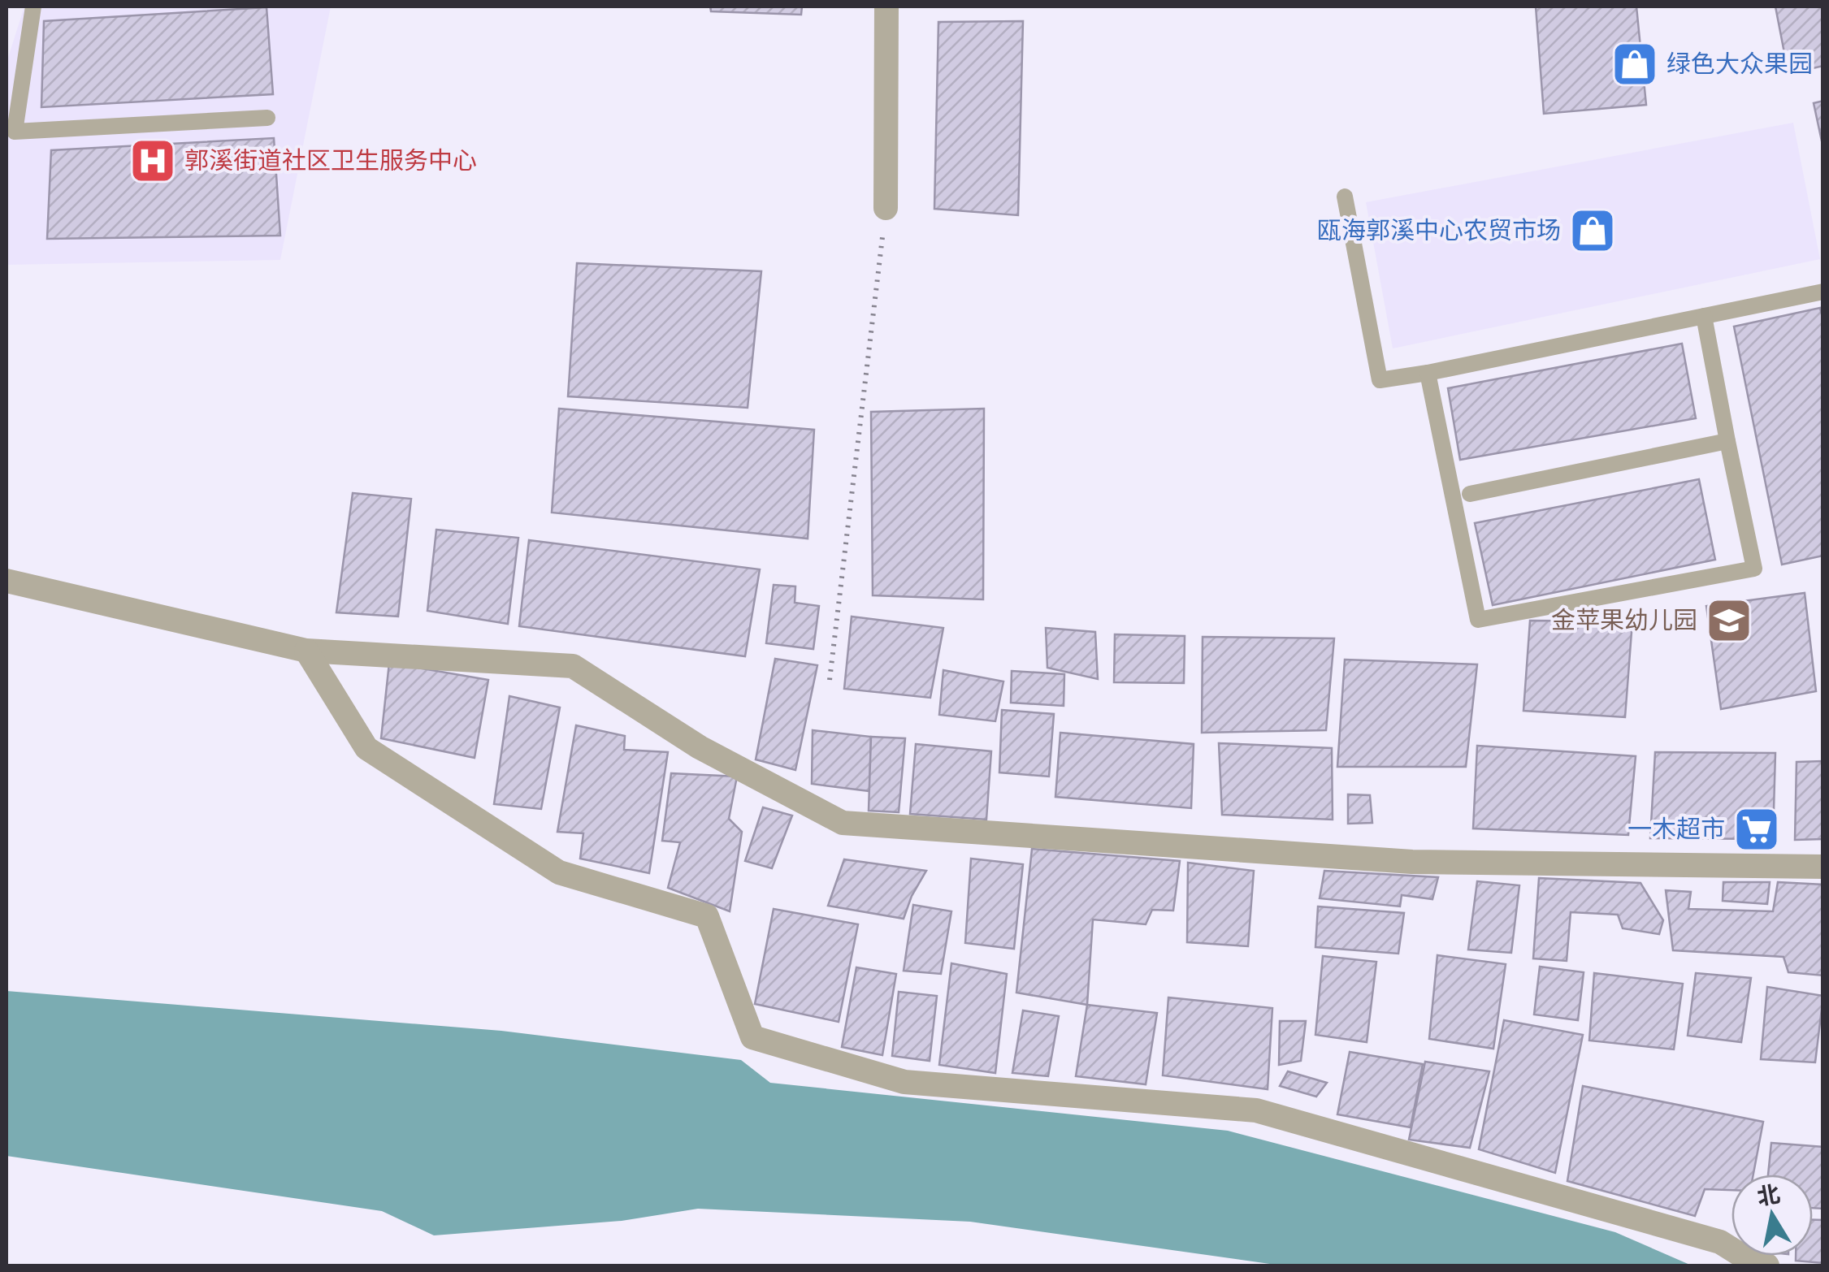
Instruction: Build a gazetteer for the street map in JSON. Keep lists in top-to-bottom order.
{
  "places": {
    "shop": ["绿色大众果园", "瓯海郭溪中心农贸市场"],
    "hospital": ["郭溪街道社区卫生服务中心"],
    "school or university": ["金苹果幼儿园"],
    "supermarket": ["一木超市"]
  },
  "north": "top"
}
